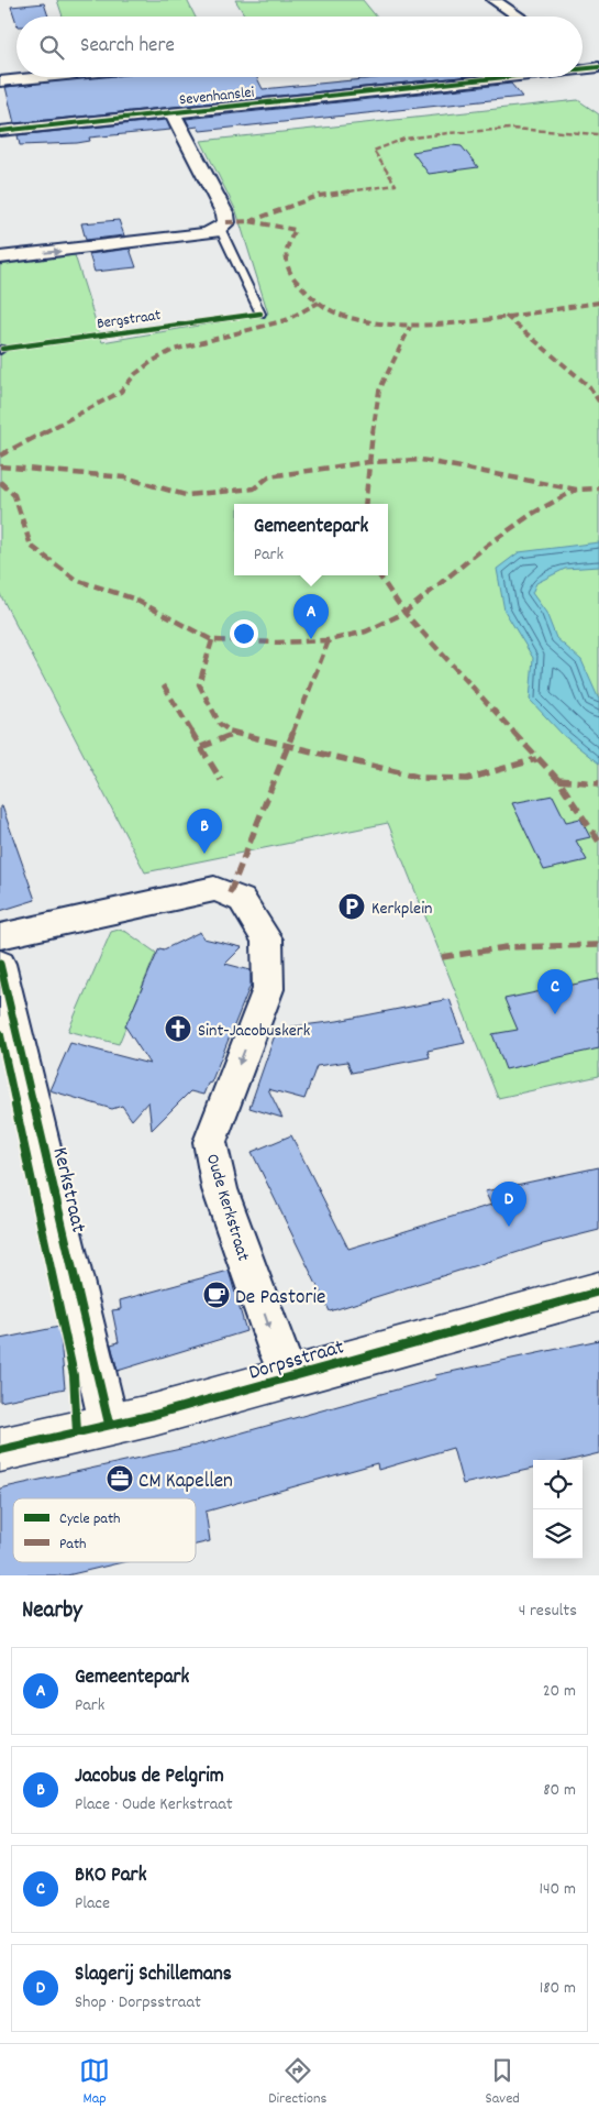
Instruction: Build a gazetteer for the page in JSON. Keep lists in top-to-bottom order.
{
  "streets": {
    "main road": ["Dorpsstraat"],
    "street": ["Sevenhanslei", "Kerkstraat", "Oude Kerkstraat"],
    "cycle path": ["Bergstraat"]
  },
  "crossings": [
    ["Kerkstraat", "Dorpsstraat"],
    ["Oude Kerkstraat", "Dorpsstraat"]
  ],
  "places": {
    "parking": ["Kerkplein"],
    "church": ["Sint-Jacobuskerk"],
    "cafe": ["De Pastorie"],
    "office": ["CM Kapellen"]
  },
  "legend": ["Cycle path", "Path"],
  "page": {
    "search": "Search here",
    "popup": ["Gemeentepark", "Park"],
    "pins": [
      "A",
      "B",
      "C",
      "D"
    ],
    "heading": ["Nearby", "4 results"],
    "list": [
      {
        "mark": "A",
        "name": "Gemeentepark",
        "note": "Park",
        "value": "20 m"
      },
      {
        "mark": "B",
        "name": "Jacobus de Pelgrim",
        "note": "Place · Oude Kerkstraat",
        "value": "80 m"
      },
      {
        "mark": "C",
        "name": "BKO Park",
        "note": "Place",
        "value": "140 m"
      },
      {
        "mark": "D",
        "name": "Slagerij Schillemans",
        "note": "Shop · Dorpsstraat",
        "value": "180 m"
      }
    ],
    "nav": ["Map", "Directions", "Saved"]
  }
}
